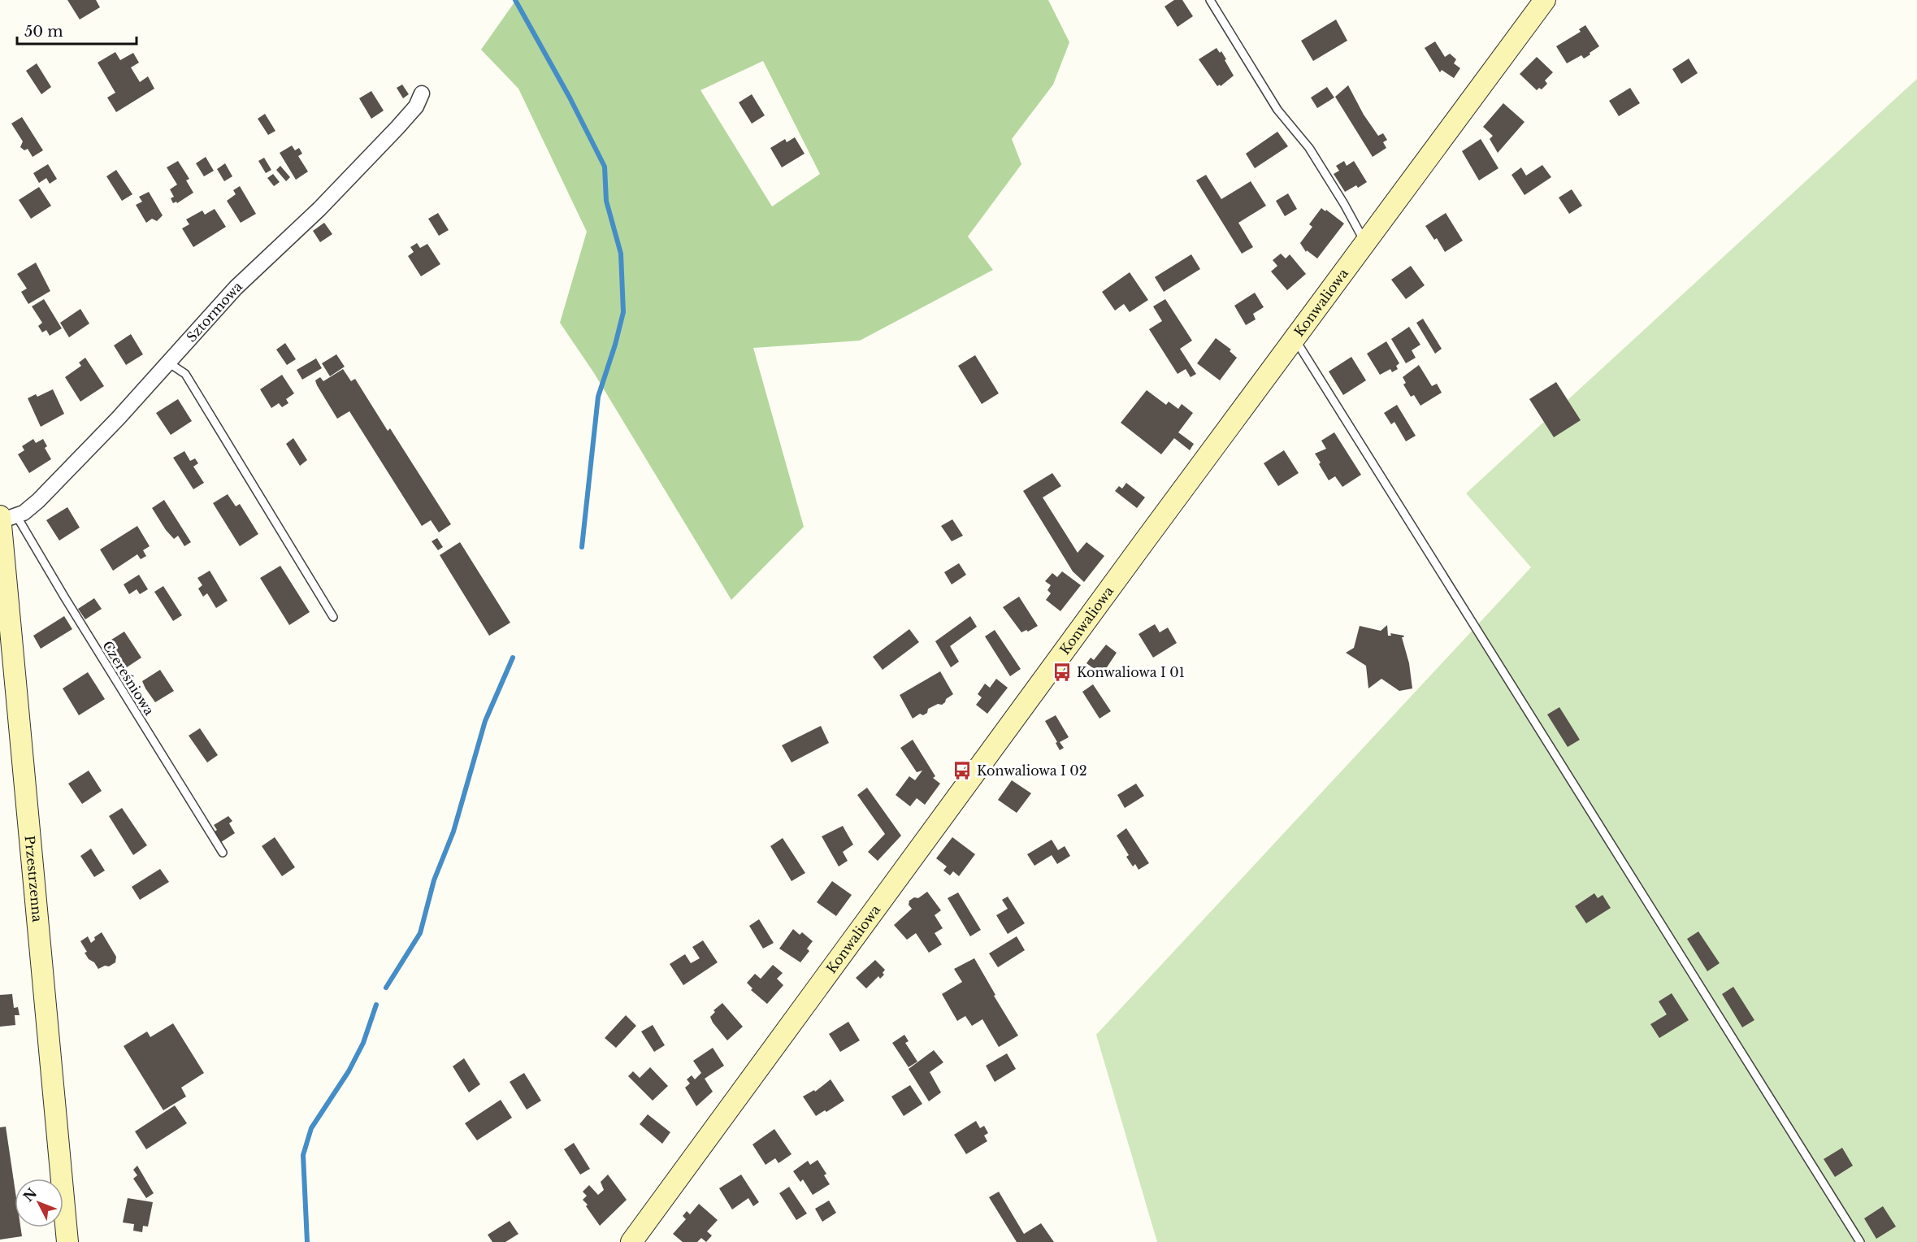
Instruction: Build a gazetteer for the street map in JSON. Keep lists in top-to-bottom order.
{
  "streets": {
    "street": ["Konwaliowa", "Sztormowa", "Przestrzenna"],
    "lane": ["Czereśniowa"]
  },
  "crossings": [
    ["Sztormowa", "Czereśniowa"],
    ["Sztormowa", "Przestrzenna"],
    ["Czereśniowa", "Przestrzenna"]
  ],
  "places": {
    "bus stop": ["Konwaliowa I 01", "Konwaliowa I 02"]
  },
  "scale_bar": "50 m",
  "north": "top left"
}
